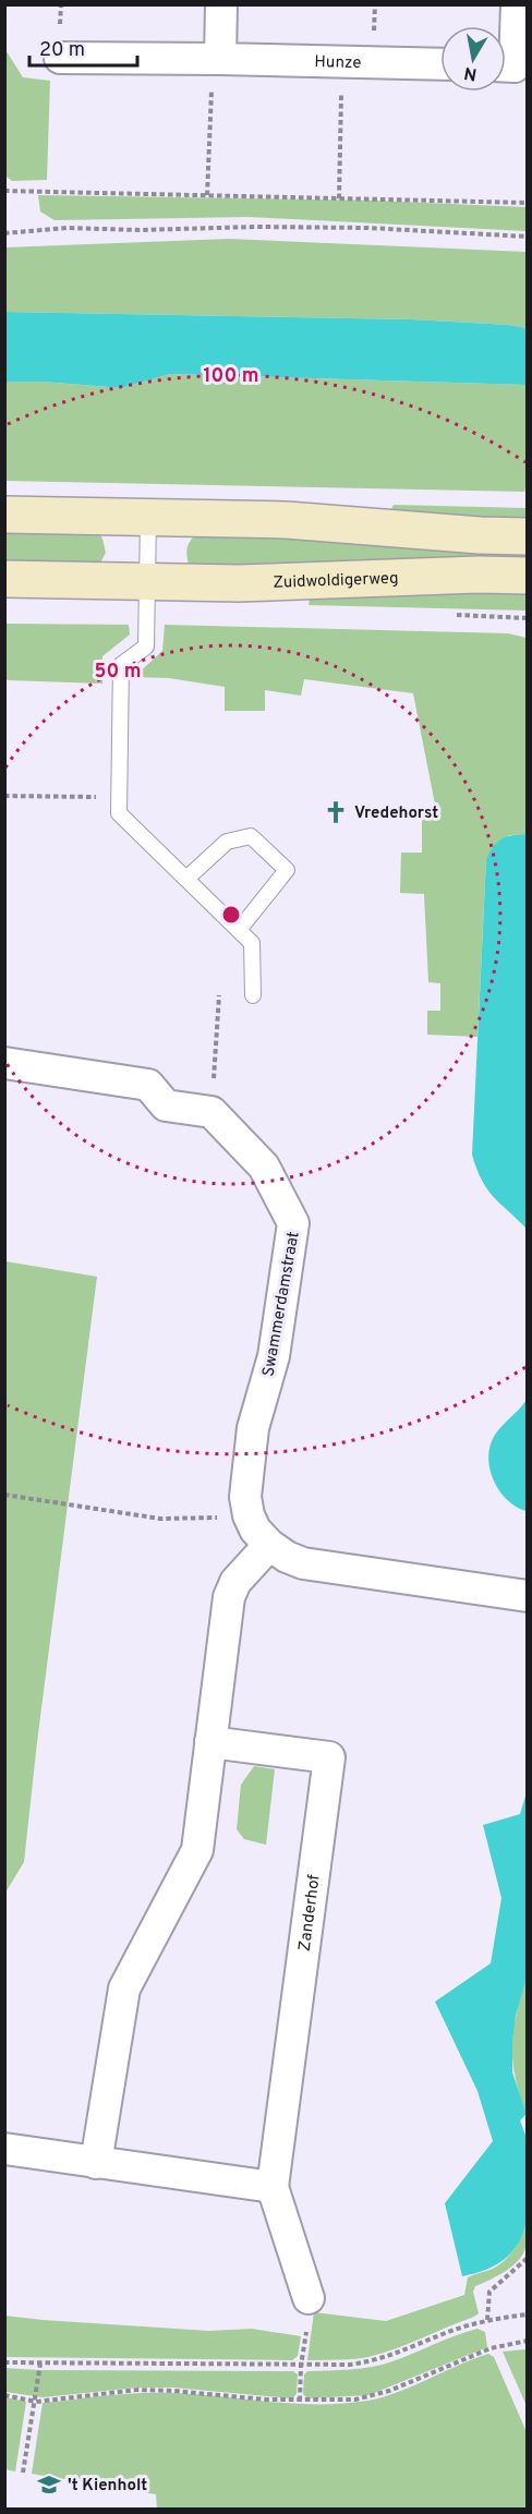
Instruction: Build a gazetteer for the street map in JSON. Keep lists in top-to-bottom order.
{
  "streets": {
    "main road": ["Zuidwoldigerweg"],
    "street": ["Hunze", "Swammerdamstraat", "Zanderhof"]
  },
  "places": {
    "church": ["Vredehorst"],
    "school or university": ["'t Kienholt"]
  },
  "scale_bar": "20 m",
  "north": "bottom",
  "rings": ["100 m", "50 m"]
}
